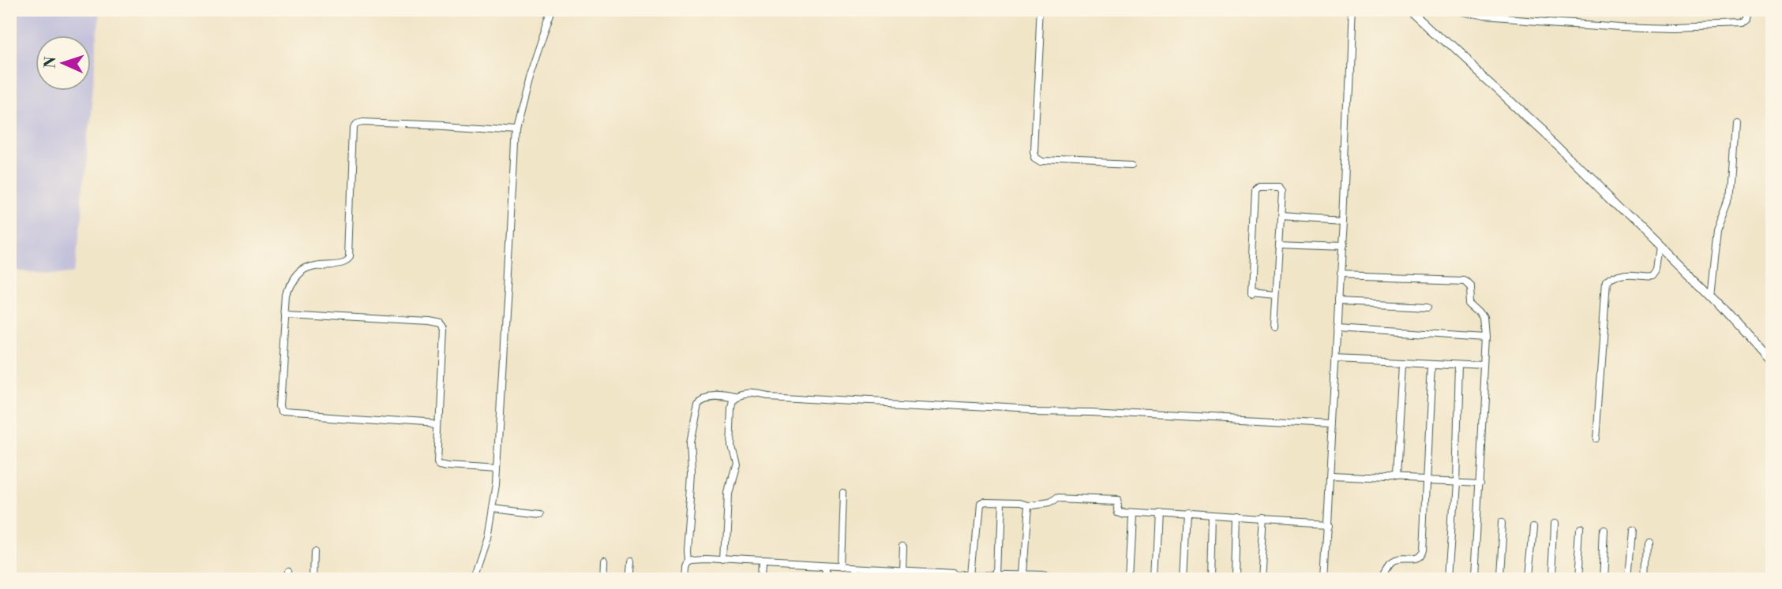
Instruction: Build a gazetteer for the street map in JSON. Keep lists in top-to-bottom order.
{
  "north": "left"
}
